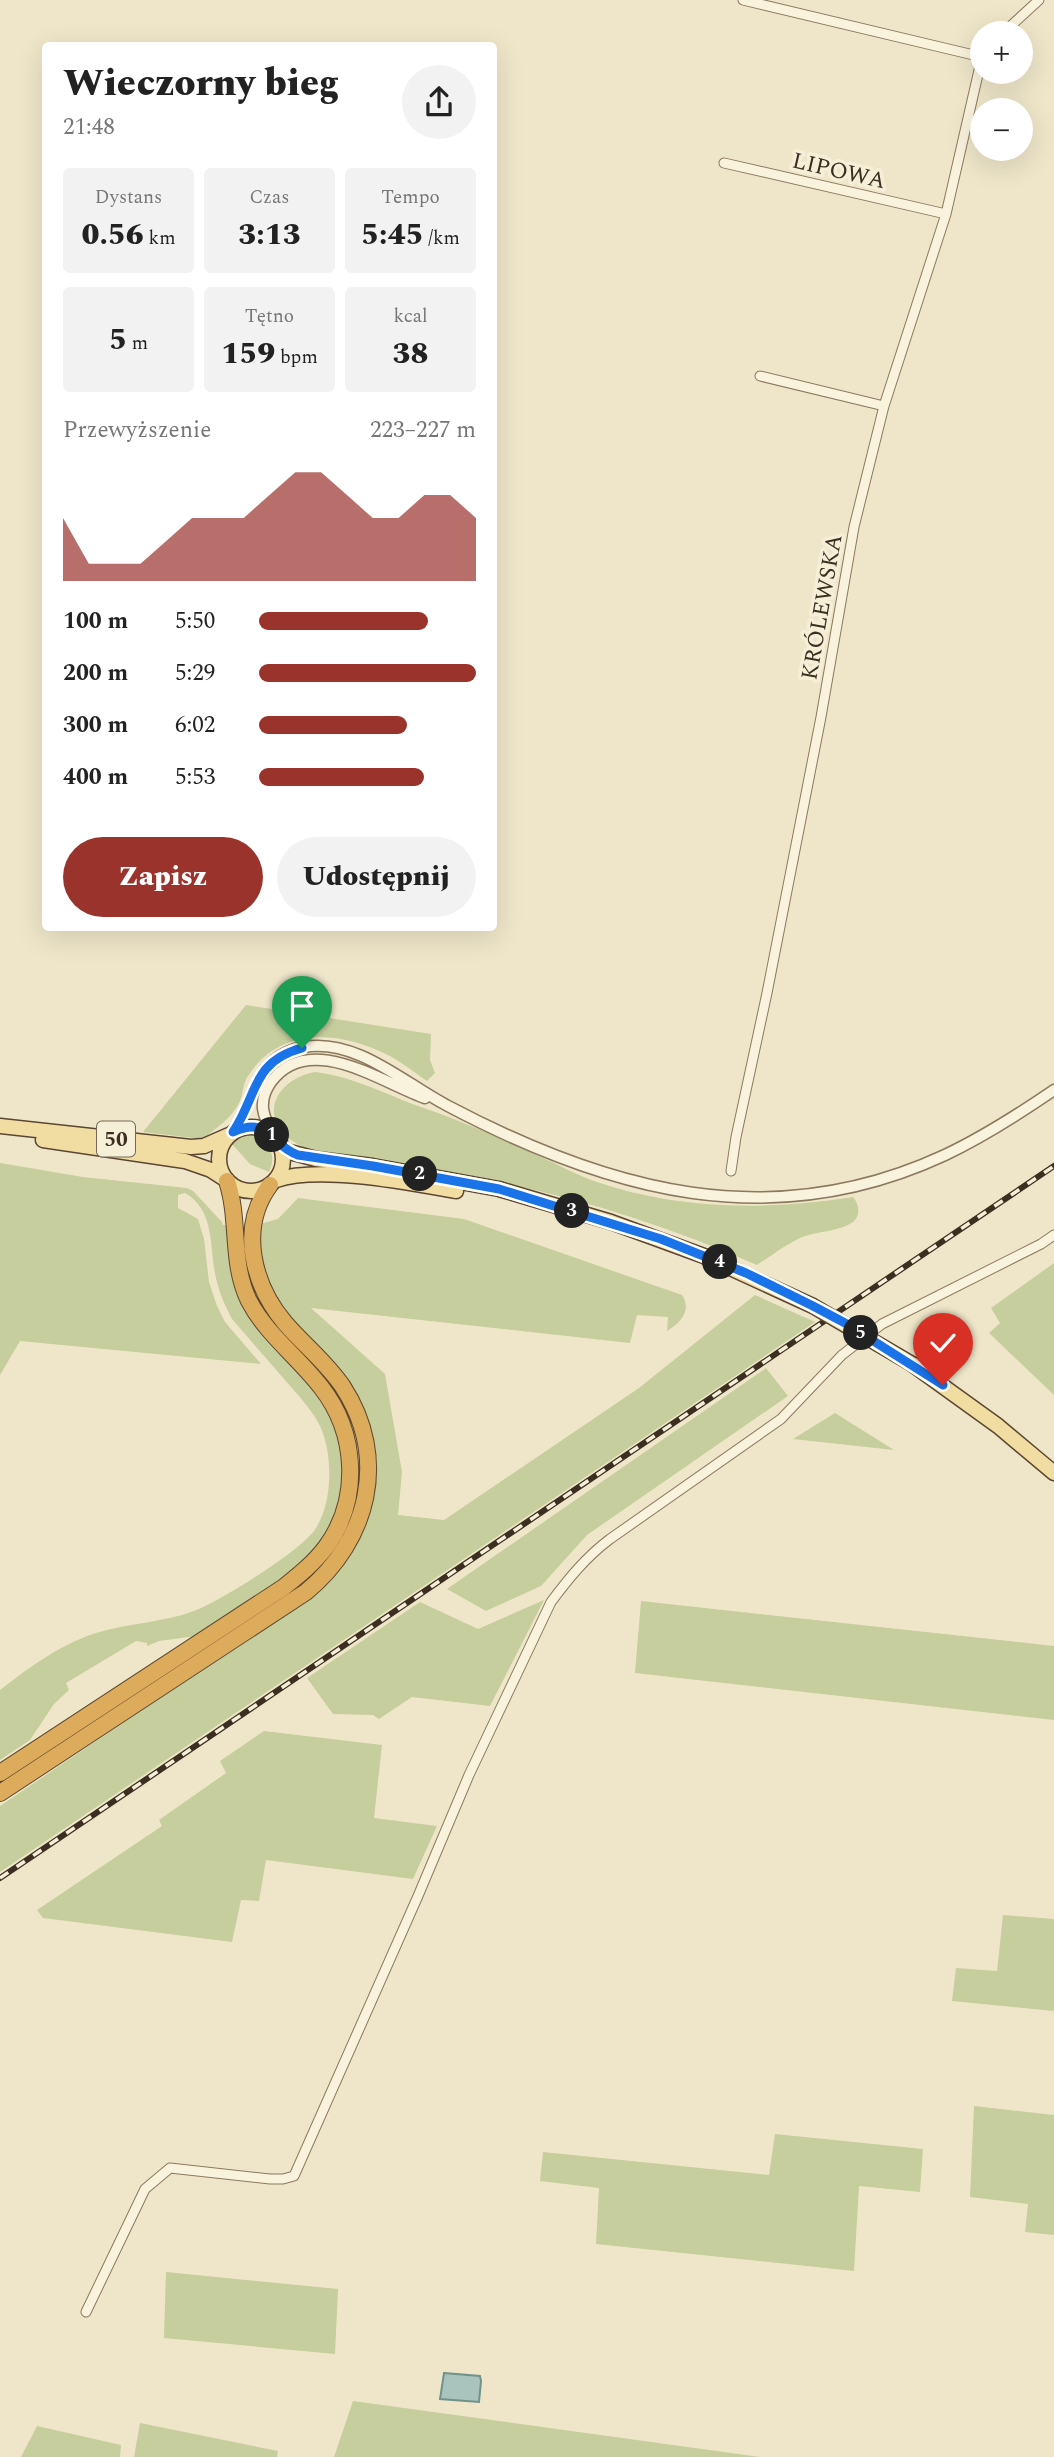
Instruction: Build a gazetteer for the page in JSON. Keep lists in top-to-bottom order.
{
  "streets": {
    "main road": ["50"],
    "street": ["LIPOWA", "KRÓLEWSKA"]
  },
  "crossings": [
    ["LIPOWA", "KRÓLEWSKA"]
  ],
  "page": {
    "map_buttons": ["+", "−"],
    "heading": ["Wieczorny bieg", "21:48"],
    "stats": [
      ["Dystans", "0.56 km"],
      ["Czas", "3:13"],
      ["Tempo", "5:45 /km"],
      ["5 m"],
      ["Tętno", "159 bpm"],
      ["kcal", "38"]
    ],
    "chart": ["Przewyższenie", "223–227 m"],
    "list": [
      {
        "name": "100 m",
        "note": "5:50"
      },
      {
        "name": "200 m",
        "note": "5:29"
      },
      {
        "name": "300 m",
        "note": "6:02"
      },
      {
        "name": "400 m",
        "note": "5:53"
      }
    ],
    "buttons": ["Zapisz", "Udostępnij"],
    "pins": [
      "1",
      "2",
      "3",
      "4",
      "5"
    ]
  }
}
